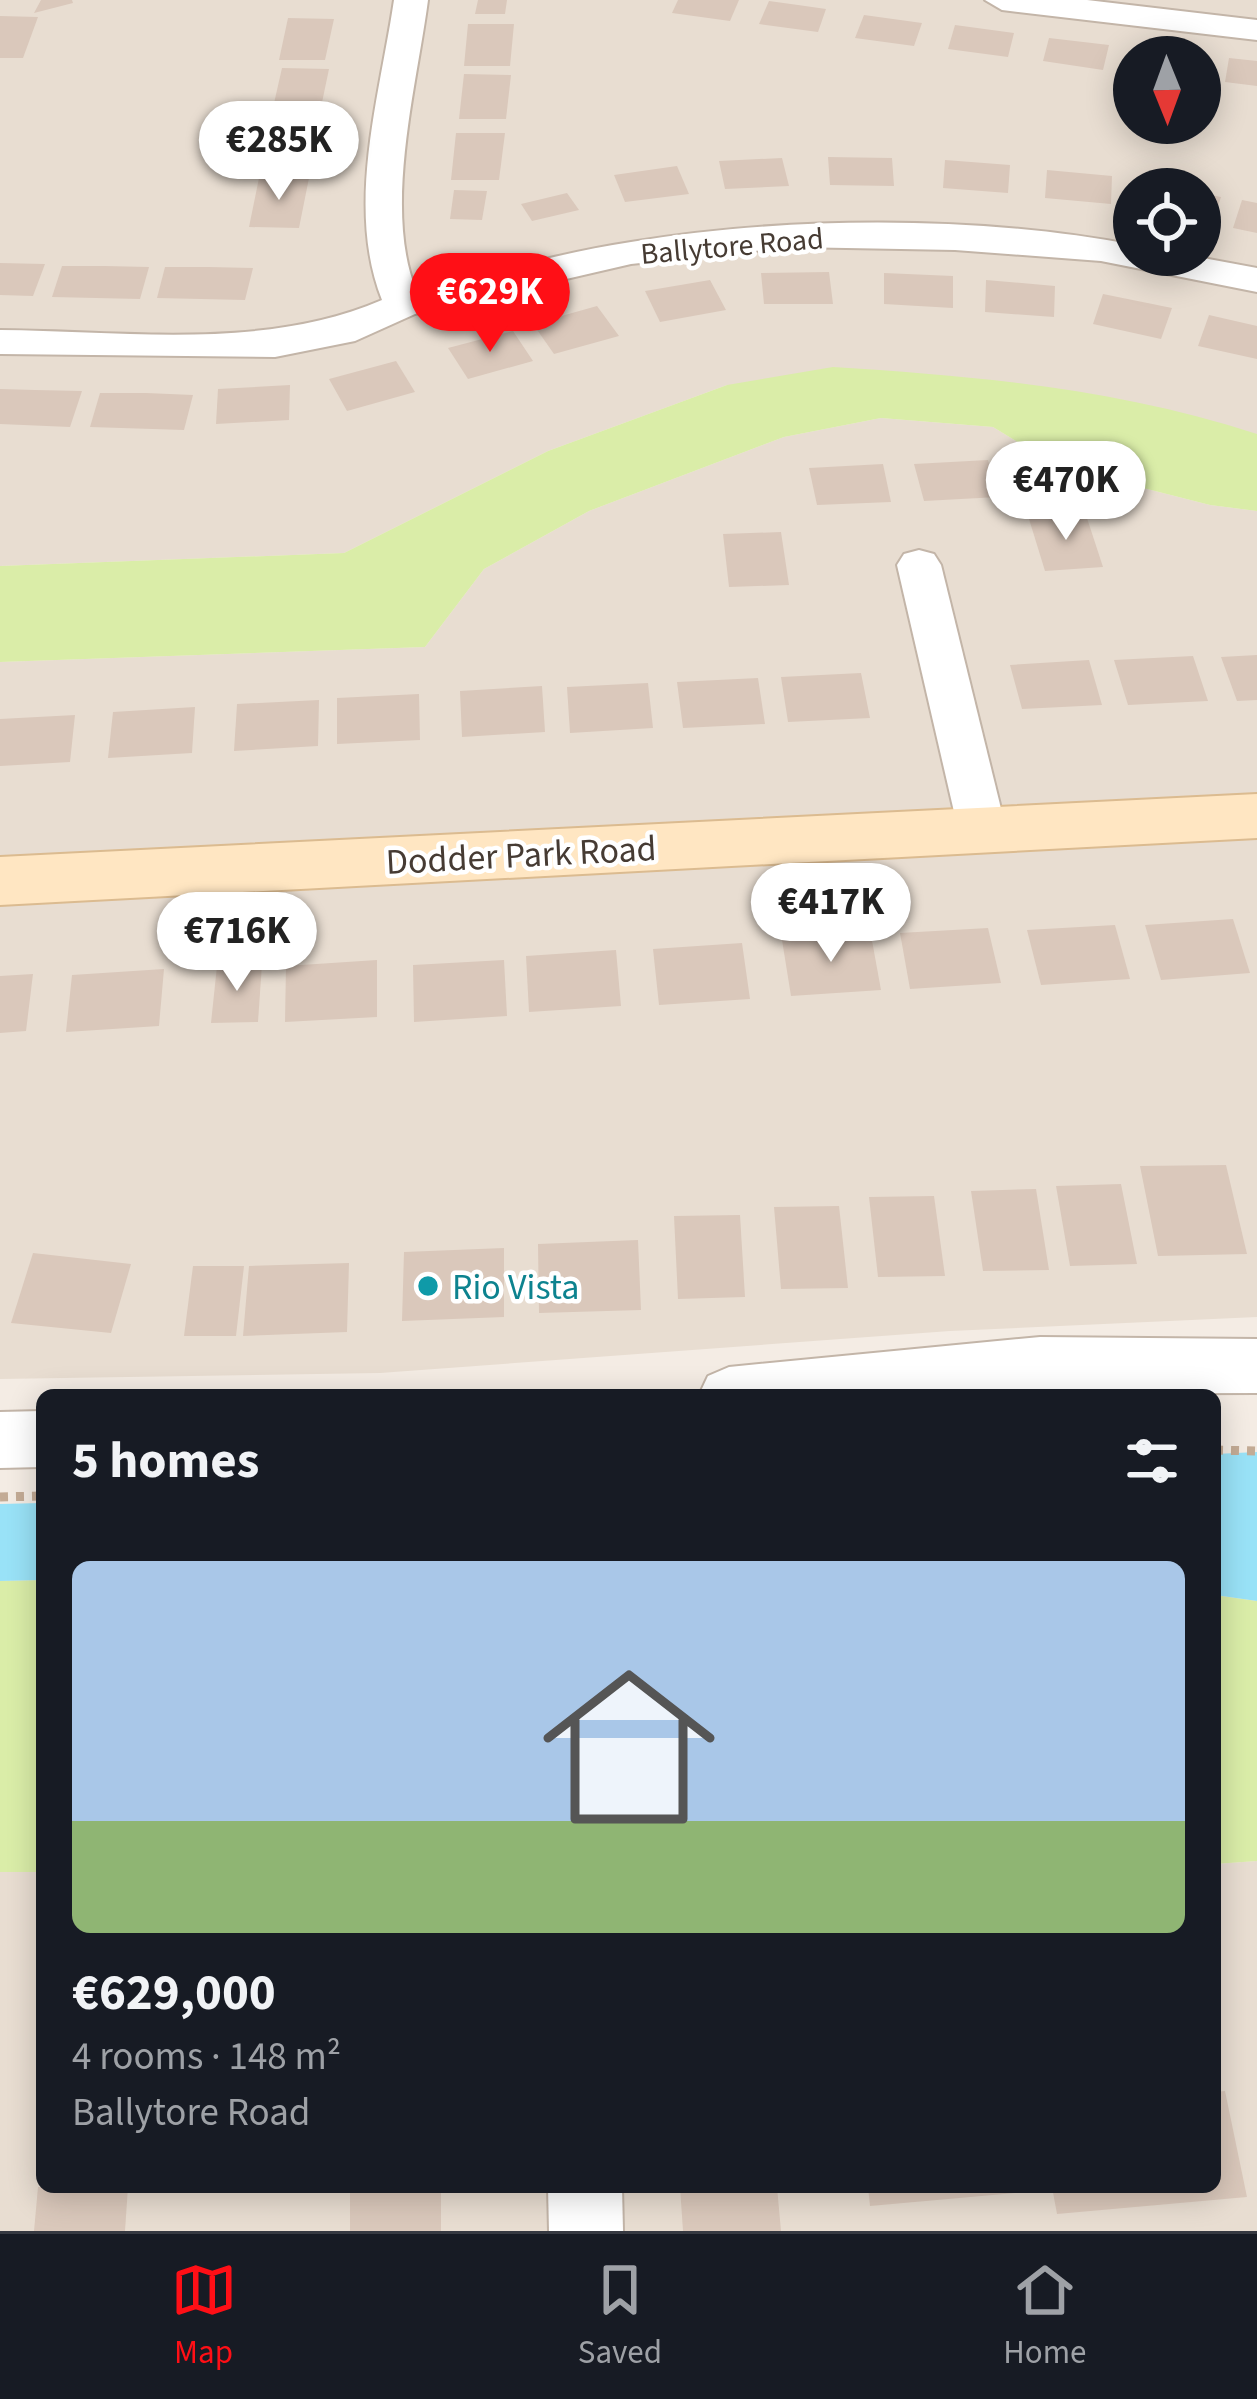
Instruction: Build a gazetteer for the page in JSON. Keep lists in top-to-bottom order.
{
  "streets": {
    "main road": ["Dodder Park Road"],
    "street": ["Ballytore Road"]
  },
  "places": ["Rio Vista"],
  "north": "bottom",
  "page": {
    "price": [
      "€285K",
      "€629K",
      "€470K",
      "€417K",
      "€716K"
    ],
    "heading": "5 homes",
    "list": [
      {
        "name": "€629,000",
        "note": "4 rooms · 148 m² · Ballytore Road"
      }
    ],
    "tabs": ["Map", "Saved", "Home"]
  }
}
